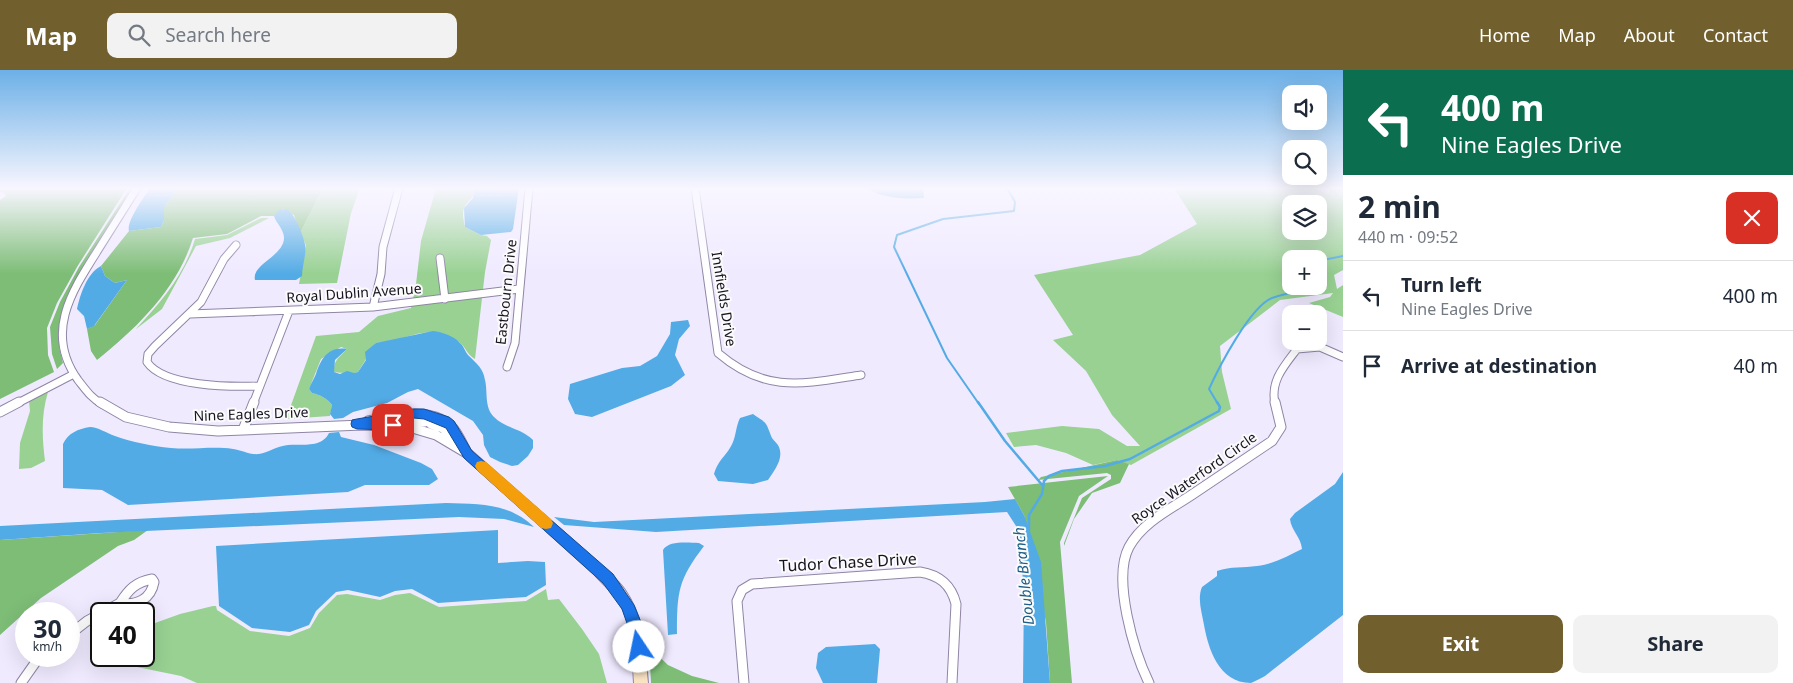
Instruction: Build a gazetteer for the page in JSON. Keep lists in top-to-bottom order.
{
  "streets": {
    "street": [
      "Eastbourn Drive",
      "Royal Dublin Avenue",
      "Innfields Drive",
      "Nine Eagles Drive",
      "Royce Waterford Circle",
      "Tudor Chase Drive"
    ]
  },
  "crossings": [
    ["Eastbourn Drive", "Royal Dublin Avenue"]
  ],
  "water": ["Double Branch"],
  "page": {
    "header": "Map",
    "search": "Search here",
    "nav": [
      "Home",
      "Map",
      "About",
      "Contact"
    ],
    "turn": ["400 m", "Nine Eagles Drive"],
    "map_buttons": ["+", "−"],
    "heading": ["2 min", "440 m · 09:52"],
    "list": [
      {
        "name": "Turn left",
        "note": "Nine Eagles Drive",
        "value": "400 m"
      },
      {
        "name": "Arrive at destination",
        "value": "40 m"
      }
    ],
    "speed": "30 km/h",
    "limit": "40",
    "buttons": ["Exit", "Share"]
  }
}
